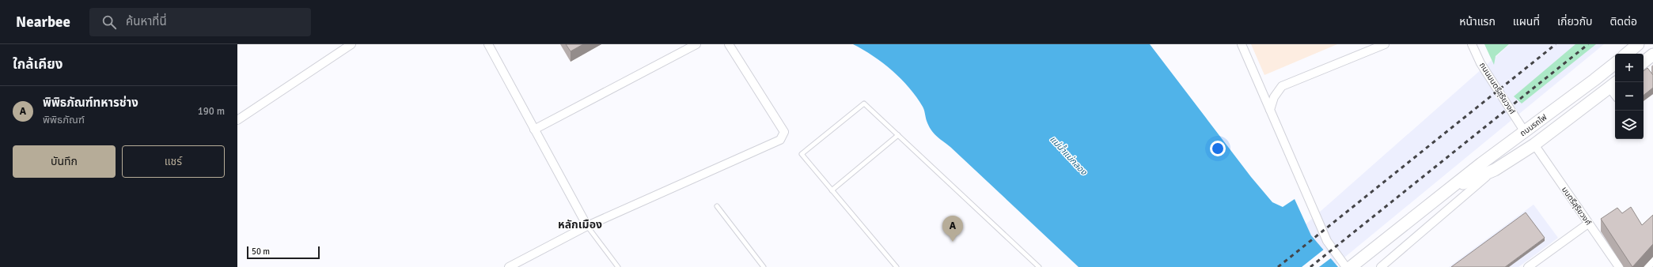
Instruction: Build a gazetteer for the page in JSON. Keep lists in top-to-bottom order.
{
  "streets": {
    "main road": ["ถนนรถไฟ"],
    "street": ["ถนนมนตรีสุริยวงศ์", "มนตรีสุริยวงศ์"]
  },
  "crossings": [
    ["ถนนมนตรีสุริยวงศ์", "ถนนรถไฟ"],
    ["ถนนรถไฟ", "มนตรีสุริยวงศ์"]
  ],
  "districts": ["หลักเมือง"],
  "water": ["แม่น้ำแม่กลอง"],
  "scale_bar": "50 m",
  "page": {
    "header": "Nearbee",
    "search": "ค้นหาที่นี่",
    "nav": [
      "หน้าแรก",
      "แผนที่",
      "เกี่ยวกับ",
      "ติดต่อ"
    ],
    "heading": "ใกล้เคียง",
    "map_buttons": ["+", "−"],
    "list": [
      {
        "mark": "A",
        "name": "พิพิธภัณฑ์ทหารช่าง",
        "note": "พิพิธภัณฑ์",
        "value": "190 m"
      }
    ],
    "buttons": ["บันทึก", "แชร์"],
    "pins": "A",
    "scale": "50 m"
  }
}
